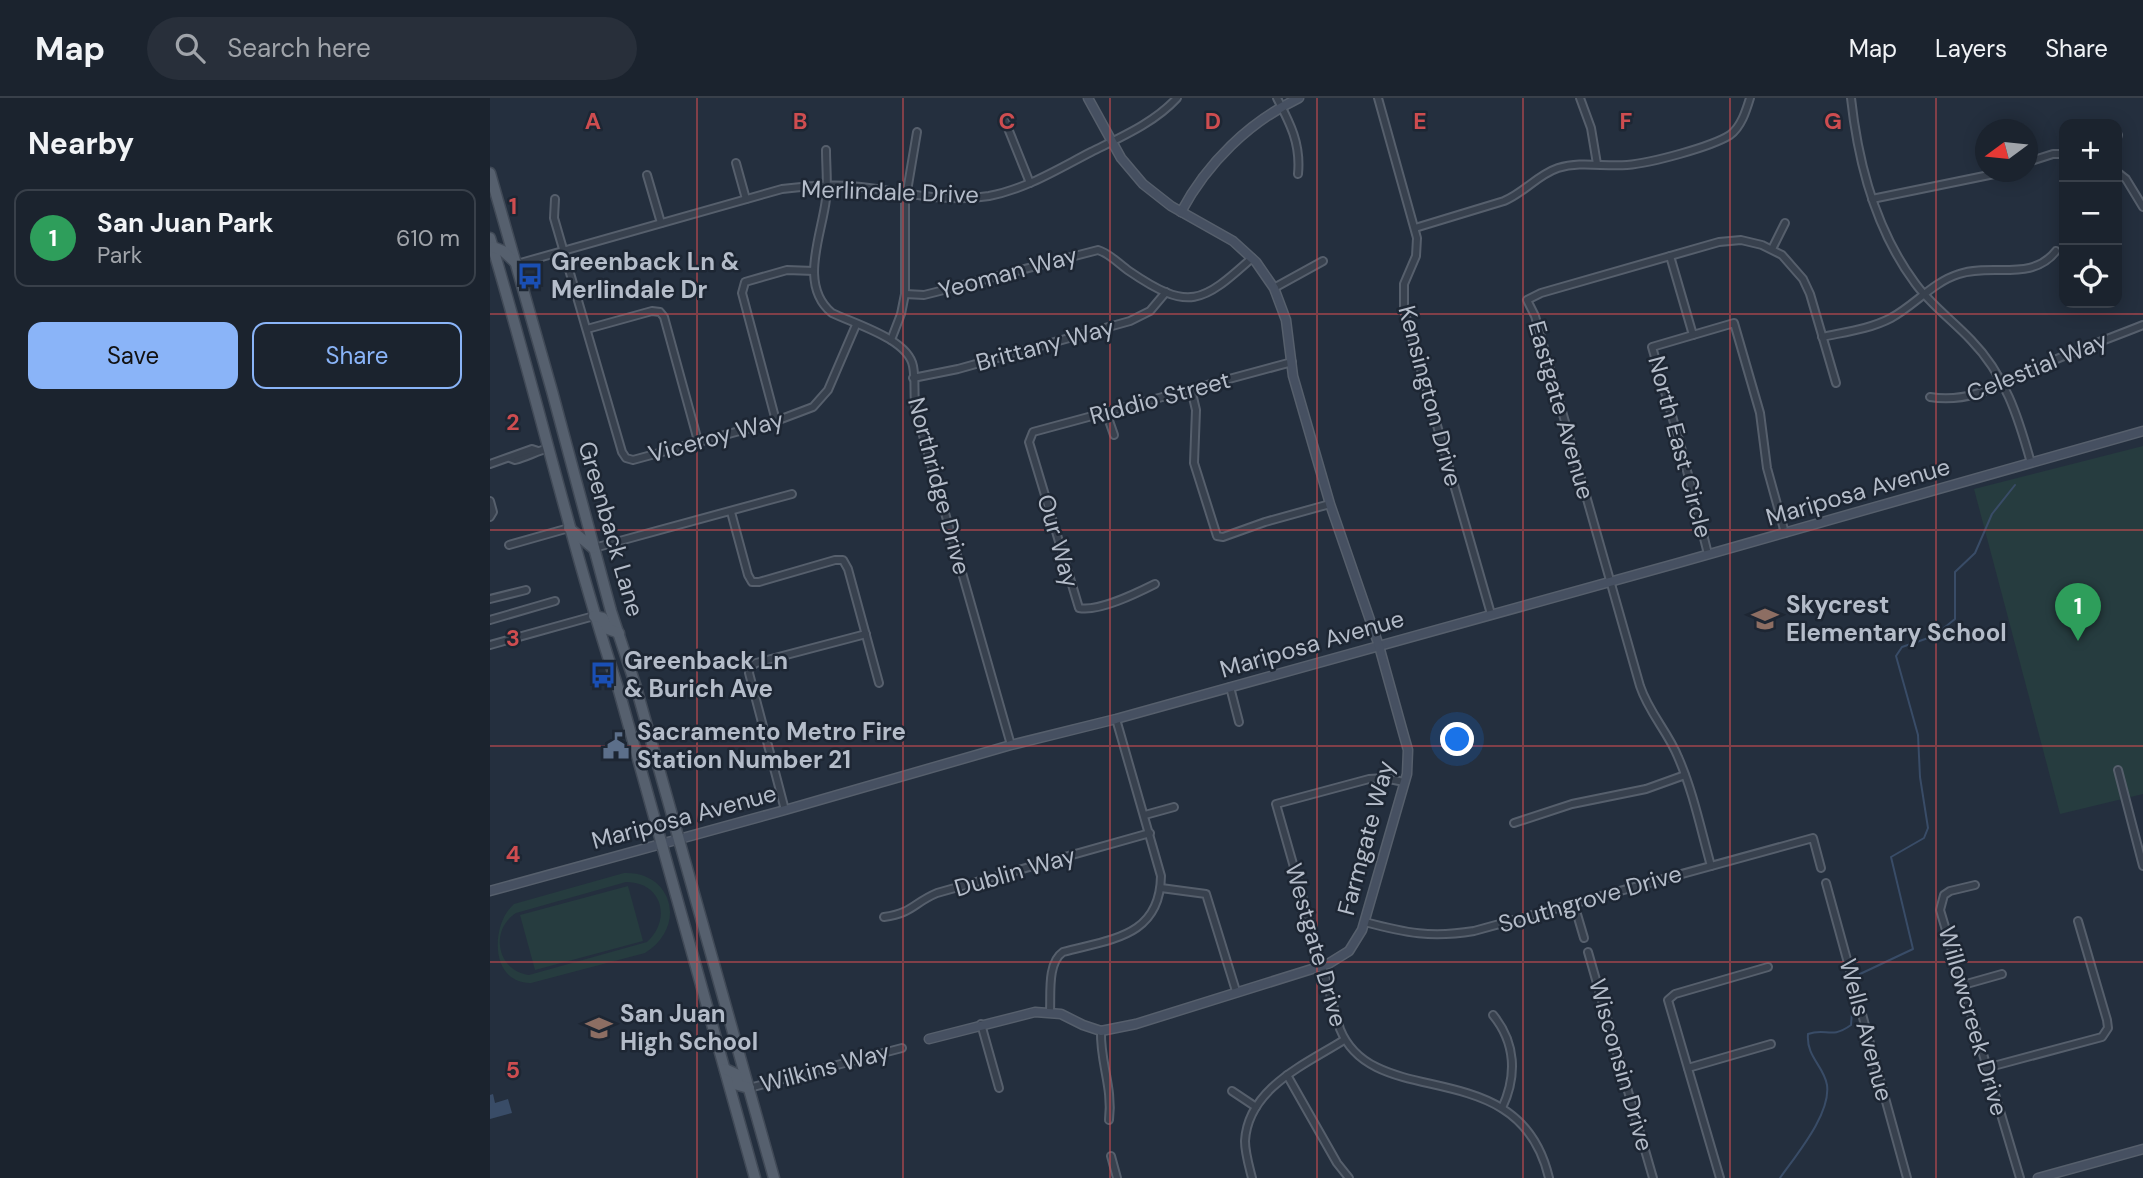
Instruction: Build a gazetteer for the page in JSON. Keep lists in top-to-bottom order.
{
  "streets": {
    "main road": ["Greenback Lane"],
    "street": [
      "Merlindale Drive",
      "Yeoman Way",
      "Brittany Way",
      "Celestial Way",
      "Kensington Drive",
      "Riddio Street",
      "Eastgate Avenue",
      "Viceroy Way",
      "North East Circle",
      "Northridge Drive",
      "Mariposa Avenue",
      "Our Way",
      "Farmgate Way",
      "Dublin Way",
      "Southgrove Drive",
      "Westgate Drive",
      "Willowcreek Drive",
      "Wells Avenue",
      "Wisconsin Drive",
      "Wilkins Way"
    ]
  },
  "crossings": [
    ["Merlindale Drive", "Viceroy Way"],
    ["Merlindale Drive", "Northridge Drive"],
    ["Merlindale Drive", "Greenback Lane"],
    ["Merlindale Drive", "Farmgate Way"],
    ["Yeoman Way", "Brittany Way"],
    ["Yeoman Way", "Farmgate Way"],
    ["Brittany Way", "Northridge Drive"],
    ["Kensington Drive", "Mariposa Avenue"],
    ["Riddio Street", "Our Way"],
    ["Riddio Street", "Farmgate Way"],
    ["Eastgate Avenue", "Mariposa Avenue"],
    ["Eastgate Avenue", "Southgrove Drive"],
    ["Viceroy Way", "Northridge Drive"],
    ["North East Circle", "Mariposa Avenue"],
    ["Northridge Drive", "Mariposa Avenue"],
    ["Mariposa Avenue", "Greenback Lane"],
    ["Mariposa Avenue", "Farmgate Way"],
    ["Greenback Lane", "Wilkins Way"],
    ["Farmgate Way", "Southgrove Drive"],
    ["Farmgate Way", "Westgate Drive"]
  ],
  "places": {
    "bus stop": ["Greenback Ln & Merlindale Dr", "Greenback Ln & Burich Ave"],
    "school or university": ["Skycrest Elementary School", "San Juan High School"],
    "public building": ["Sacramento Metro Fire Station Number 21"]
  },
  "north": "left",
  "page": {
    "header": "Map",
    "search": "Search here",
    "nav": ["Map", "Layers", "Share"],
    "heading": "Nearby",
    "map_buttons": ["+", "−"],
    "list": [
      {
        "mark": "1",
        "name": "San Juan Park",
        "note": "Park",
        "value": "610 m"
      }
    ],
    "buttons": ["Save", "Share"],
    "pins": "1"
  },
  "grid": {
    "columns": [
      "A",
      "B",
      "C",
      "D",
      "E",
      "F",
      "G"
    ],
    "rows": [
      "1",
      "2",
      "3",
      "4",
      "5"
    ]
  }
}
